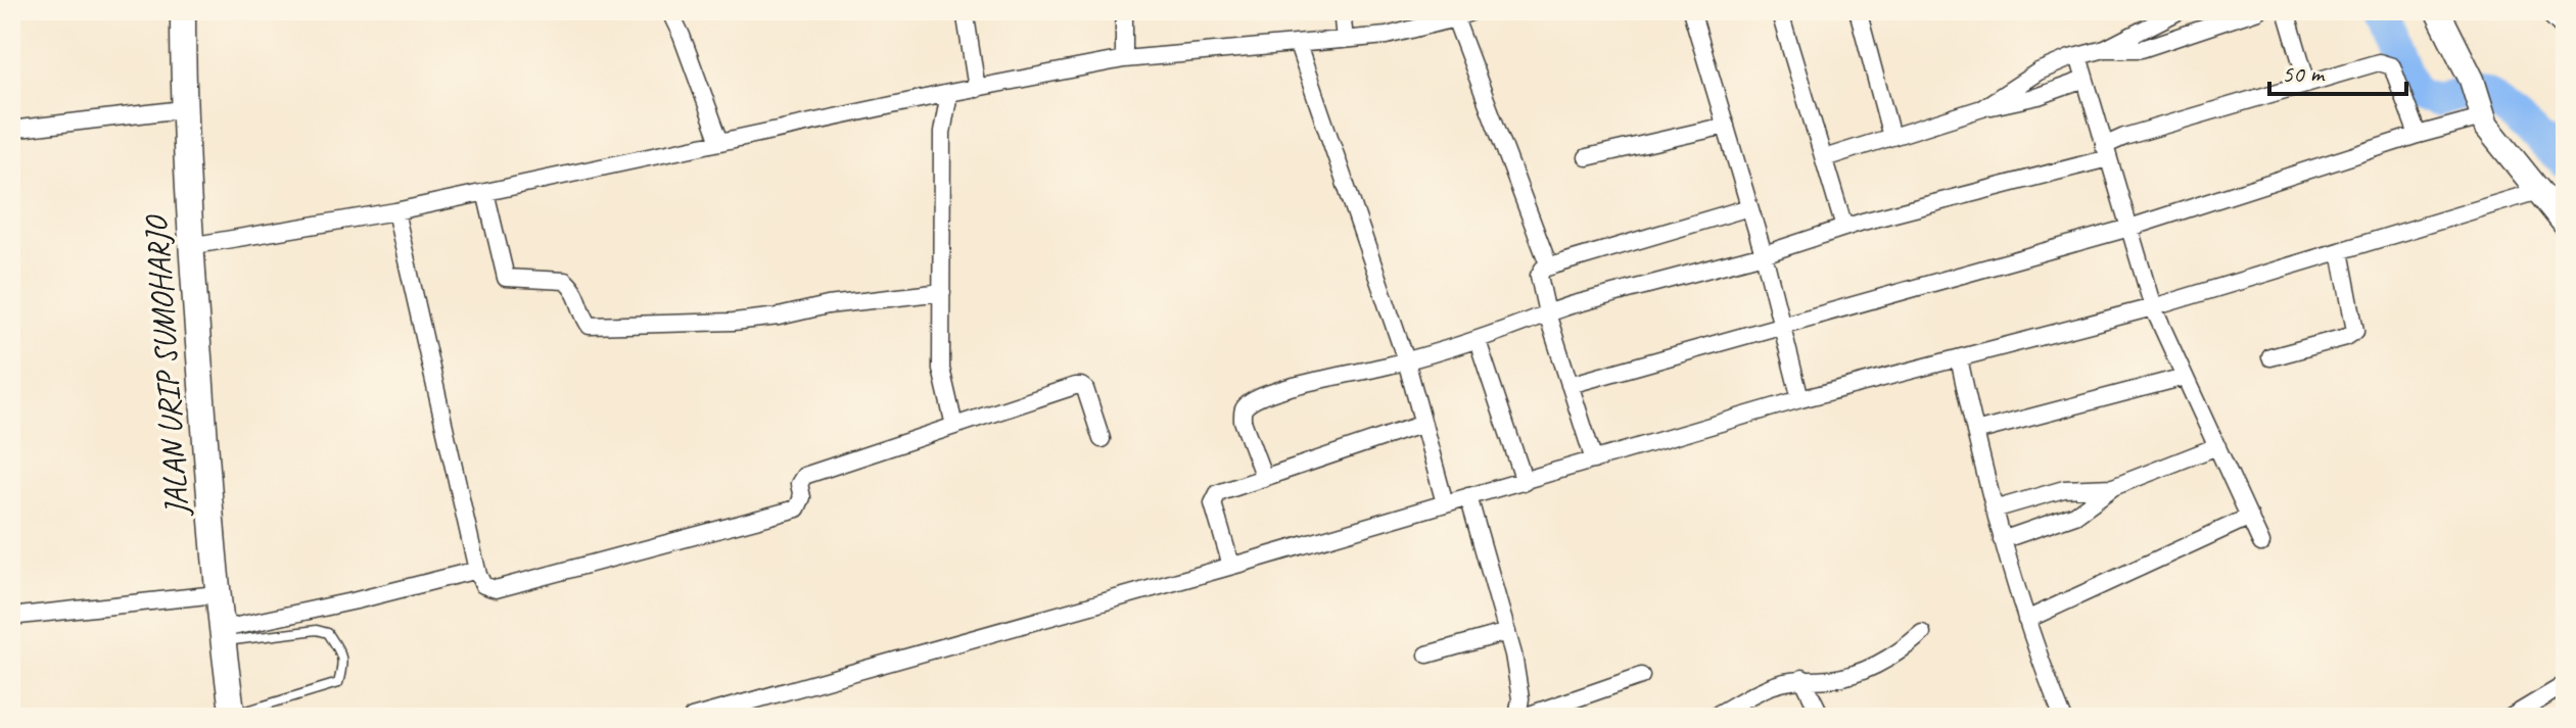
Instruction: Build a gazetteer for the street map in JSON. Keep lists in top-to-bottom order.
{
  "streets": {
    "main road": ["JALAN URIP SUMOHARJO"]
  },
  "scale_bar": "50 m"
}
